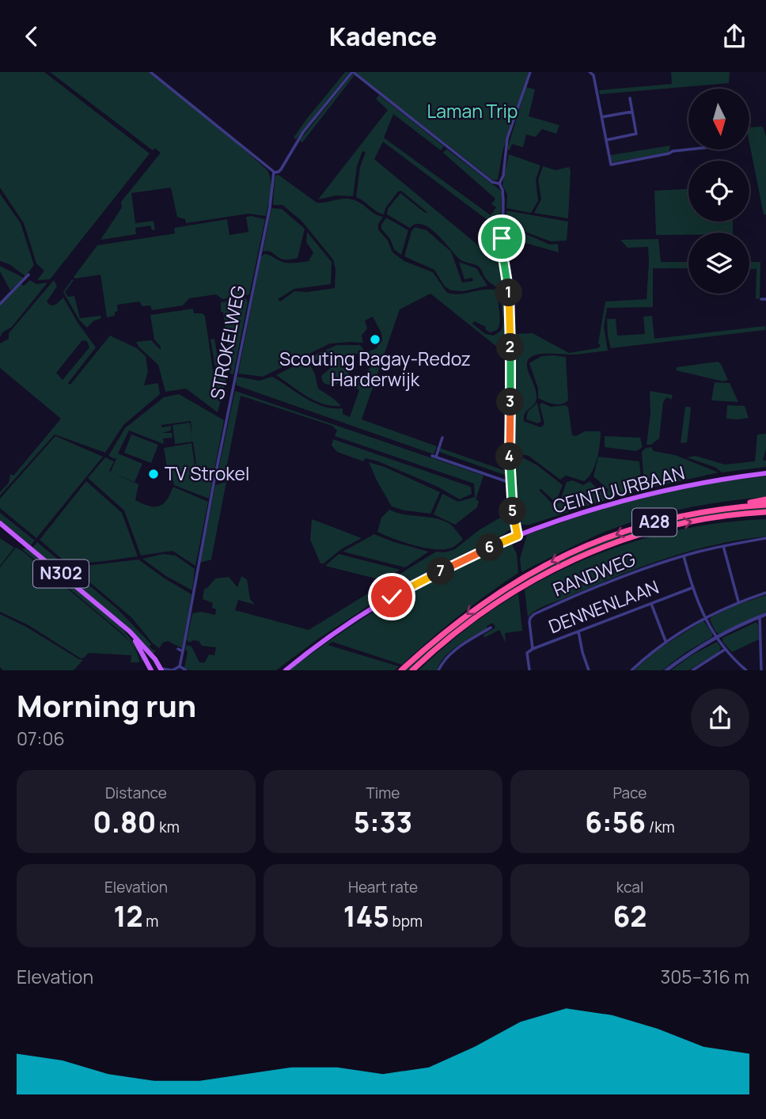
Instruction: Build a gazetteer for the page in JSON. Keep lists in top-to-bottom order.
{
  "streets": {
    "highway": ["A28"],
    "main road": ["CEINTUURBAAN", "N302"],
    "street": ["STROKELWEG", "RANDWEG", "DENNENLAAN"]
  },
  "crossings": [
    ["RANDWEG", "DENNENLAAN"]
  ],
  "parks": ["Laman Trip"],
  "places": ["Scouting Ragay-Redoz Harderwijk", "TV Strokel"],
  "north": "bottom",
  "page": {
    "header": "Kadence",
    "pins": [
      "1",
      "2",
      "3",
      "4",
      "5",
      "6",
      "7"
    ],
    "heading": ["Morning run", "07:06"],
    "stats": [
      ["Distance", "0.80 km"],
      ["Time", "5:33"],
      ["Pace", "6:56 /km"],
      ["Elevation", "12 m"],
      ["Heart rate", "145 bpm"],
      ["kcal", "62"]
    ],
    "chart": ["Elevation", "305–316 m"]
  }
}
